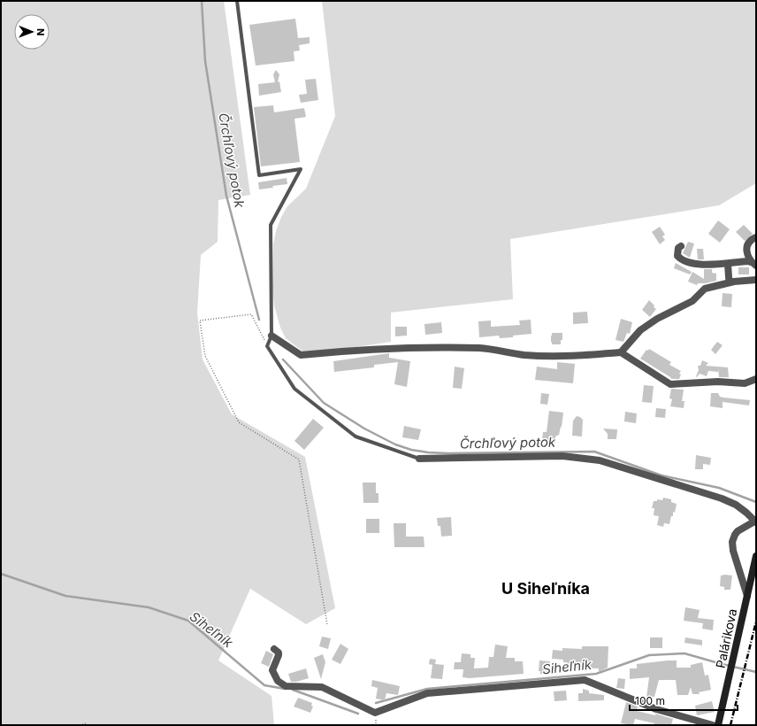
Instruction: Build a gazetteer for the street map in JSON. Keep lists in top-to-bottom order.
{
  "streets": {
    "main road": ["Palárikova"]
  },
  "districts": ["U Siheľníka"],
  "water": ["Črchľový potok", "Siheľník"],
  "scale_bar": "100 m",
  "north": "right"
}
